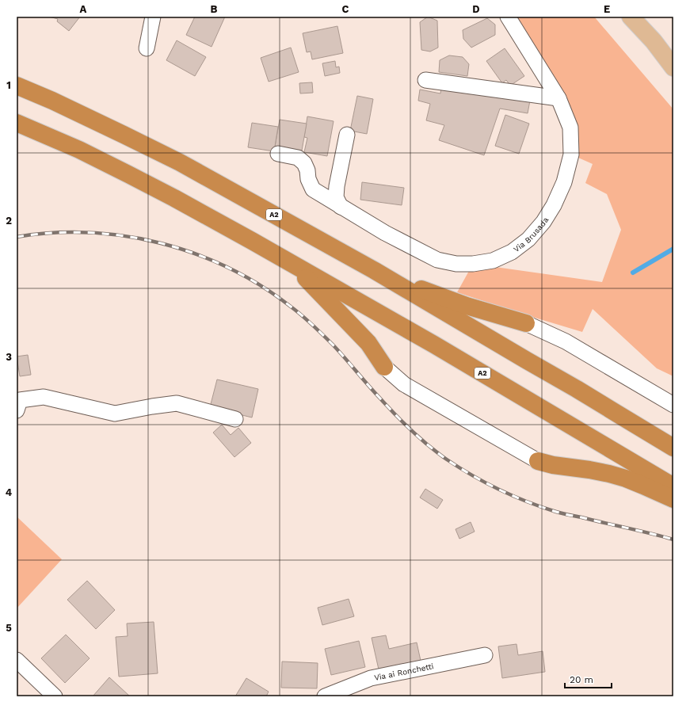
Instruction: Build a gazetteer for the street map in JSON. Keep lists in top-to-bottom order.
{
  "streets": {
    "highway": ["A2"],
    "street": ["Via Brusada", "Via ai Ronchetti"]
  },
  "scale_bar": "20 m",
  "grid": {
    "columns": [
      "A",
      "B",
      "C",
      "D",
      "E"
    ],
    "rows": [
      "1",
      "2",
      "3",
      "4",
      "5"
    ]
  }
}
